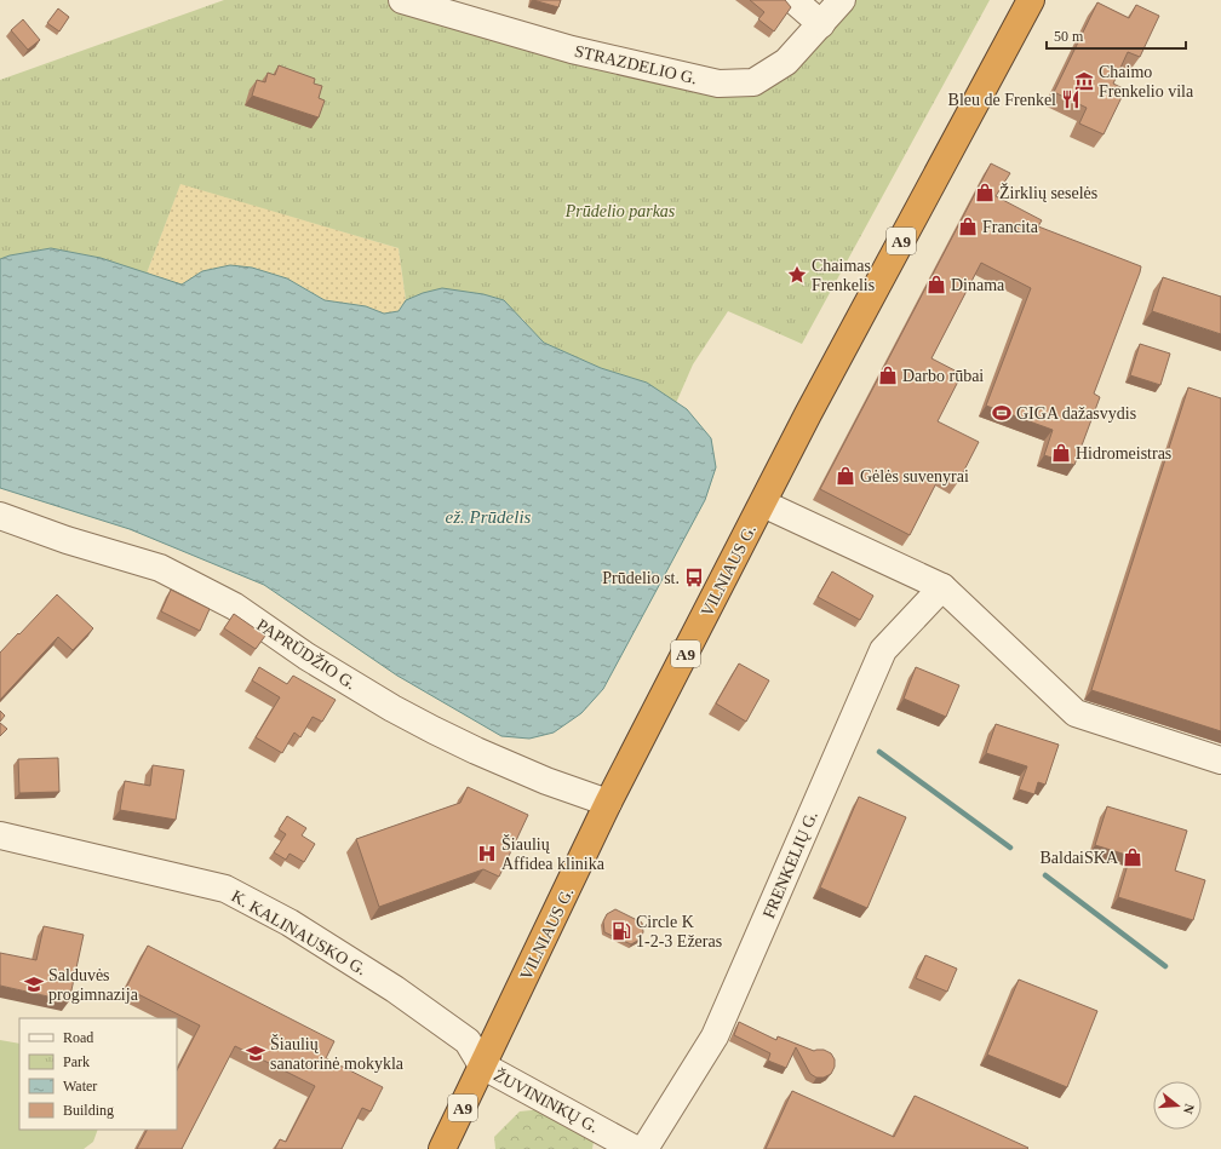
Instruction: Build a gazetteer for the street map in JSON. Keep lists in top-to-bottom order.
{
  "streets": {
    "highway": ["A9", "VILNIAUS G."],
    "street": [
      "STRAZDELIO G.",
      "PAPRŪDŽIO G.",
      "FRENKELIŲ G.",
      "K. KALINAUSKO G.",
      "ŽUVININKŲ G."
    ]
  },
  "crossings": [
    ["VILNIAUS G.", "PAPRŪDŽIO G."],
    ["VILNIAUS G.", "K. KALINAUSKO G."],
    ["VILNIAUS G.", "ŽUVININKŲ G."],
    ["K. KALINAUSKO G.", "ŽUVININKŲ G."]
  ],
  "water": ["ež. Prūdelis"],
  "parks": ["Prūdelio parkas"],
  "places": {
    "museum": ["Chaimo Frenkelio vila"],
    "restaurant": ["Bleu de Frenkel"],
    "shop": [
      "Žirklių seselės",
      "Francita",
      "Dinama",
      "Darbo rūbai",
      "Hidromeistras",
      "Gėlės suvenyrai",
      "BaldaiSKA"
    ],
    "place": ["Chaimas Frenkelis"],
    "sports": ["GIGA dažasvydis"],
    "bus stop": ["Prūdelio st."],
    "hospital": ["Šiaulių Affidea klinika"],
    "fuel station": ["Circle K 1-2-3 Ežeras"],
    "school or university": ["Salduvės progimnazija", "Šiaulių sanatorinė mokykla"]
  },
  "legend": [
    "Road",
    "Park",
    "Water",
    "Building"
  ],
  "scale_bar": "50 m",
  "north": "right"
}
